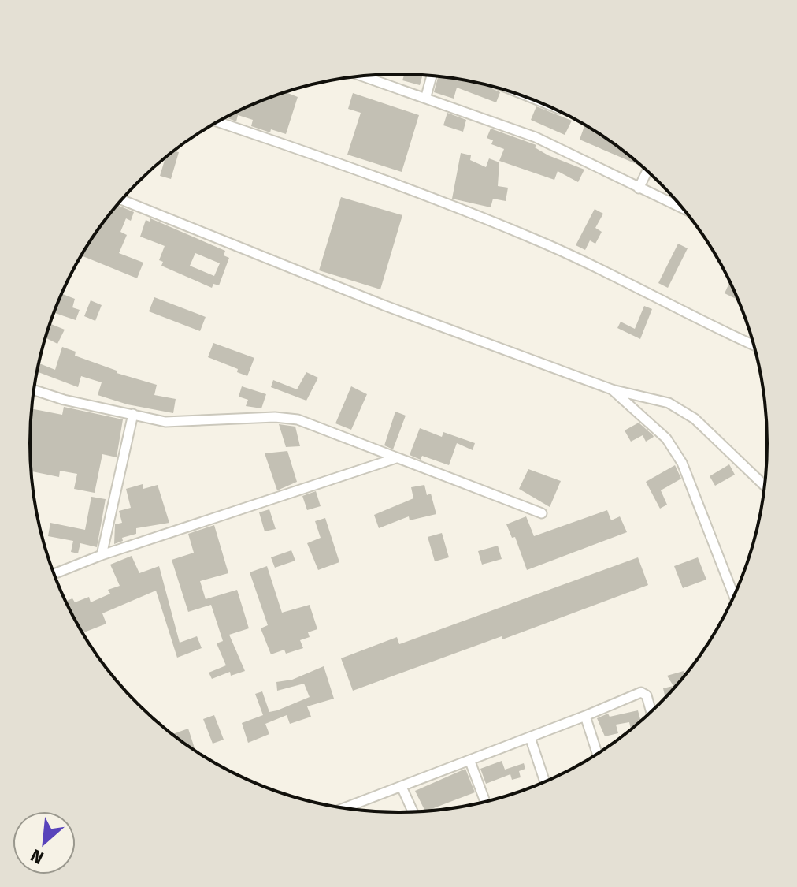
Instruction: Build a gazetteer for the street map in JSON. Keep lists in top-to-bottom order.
{
  "north": "bottom left"
}
